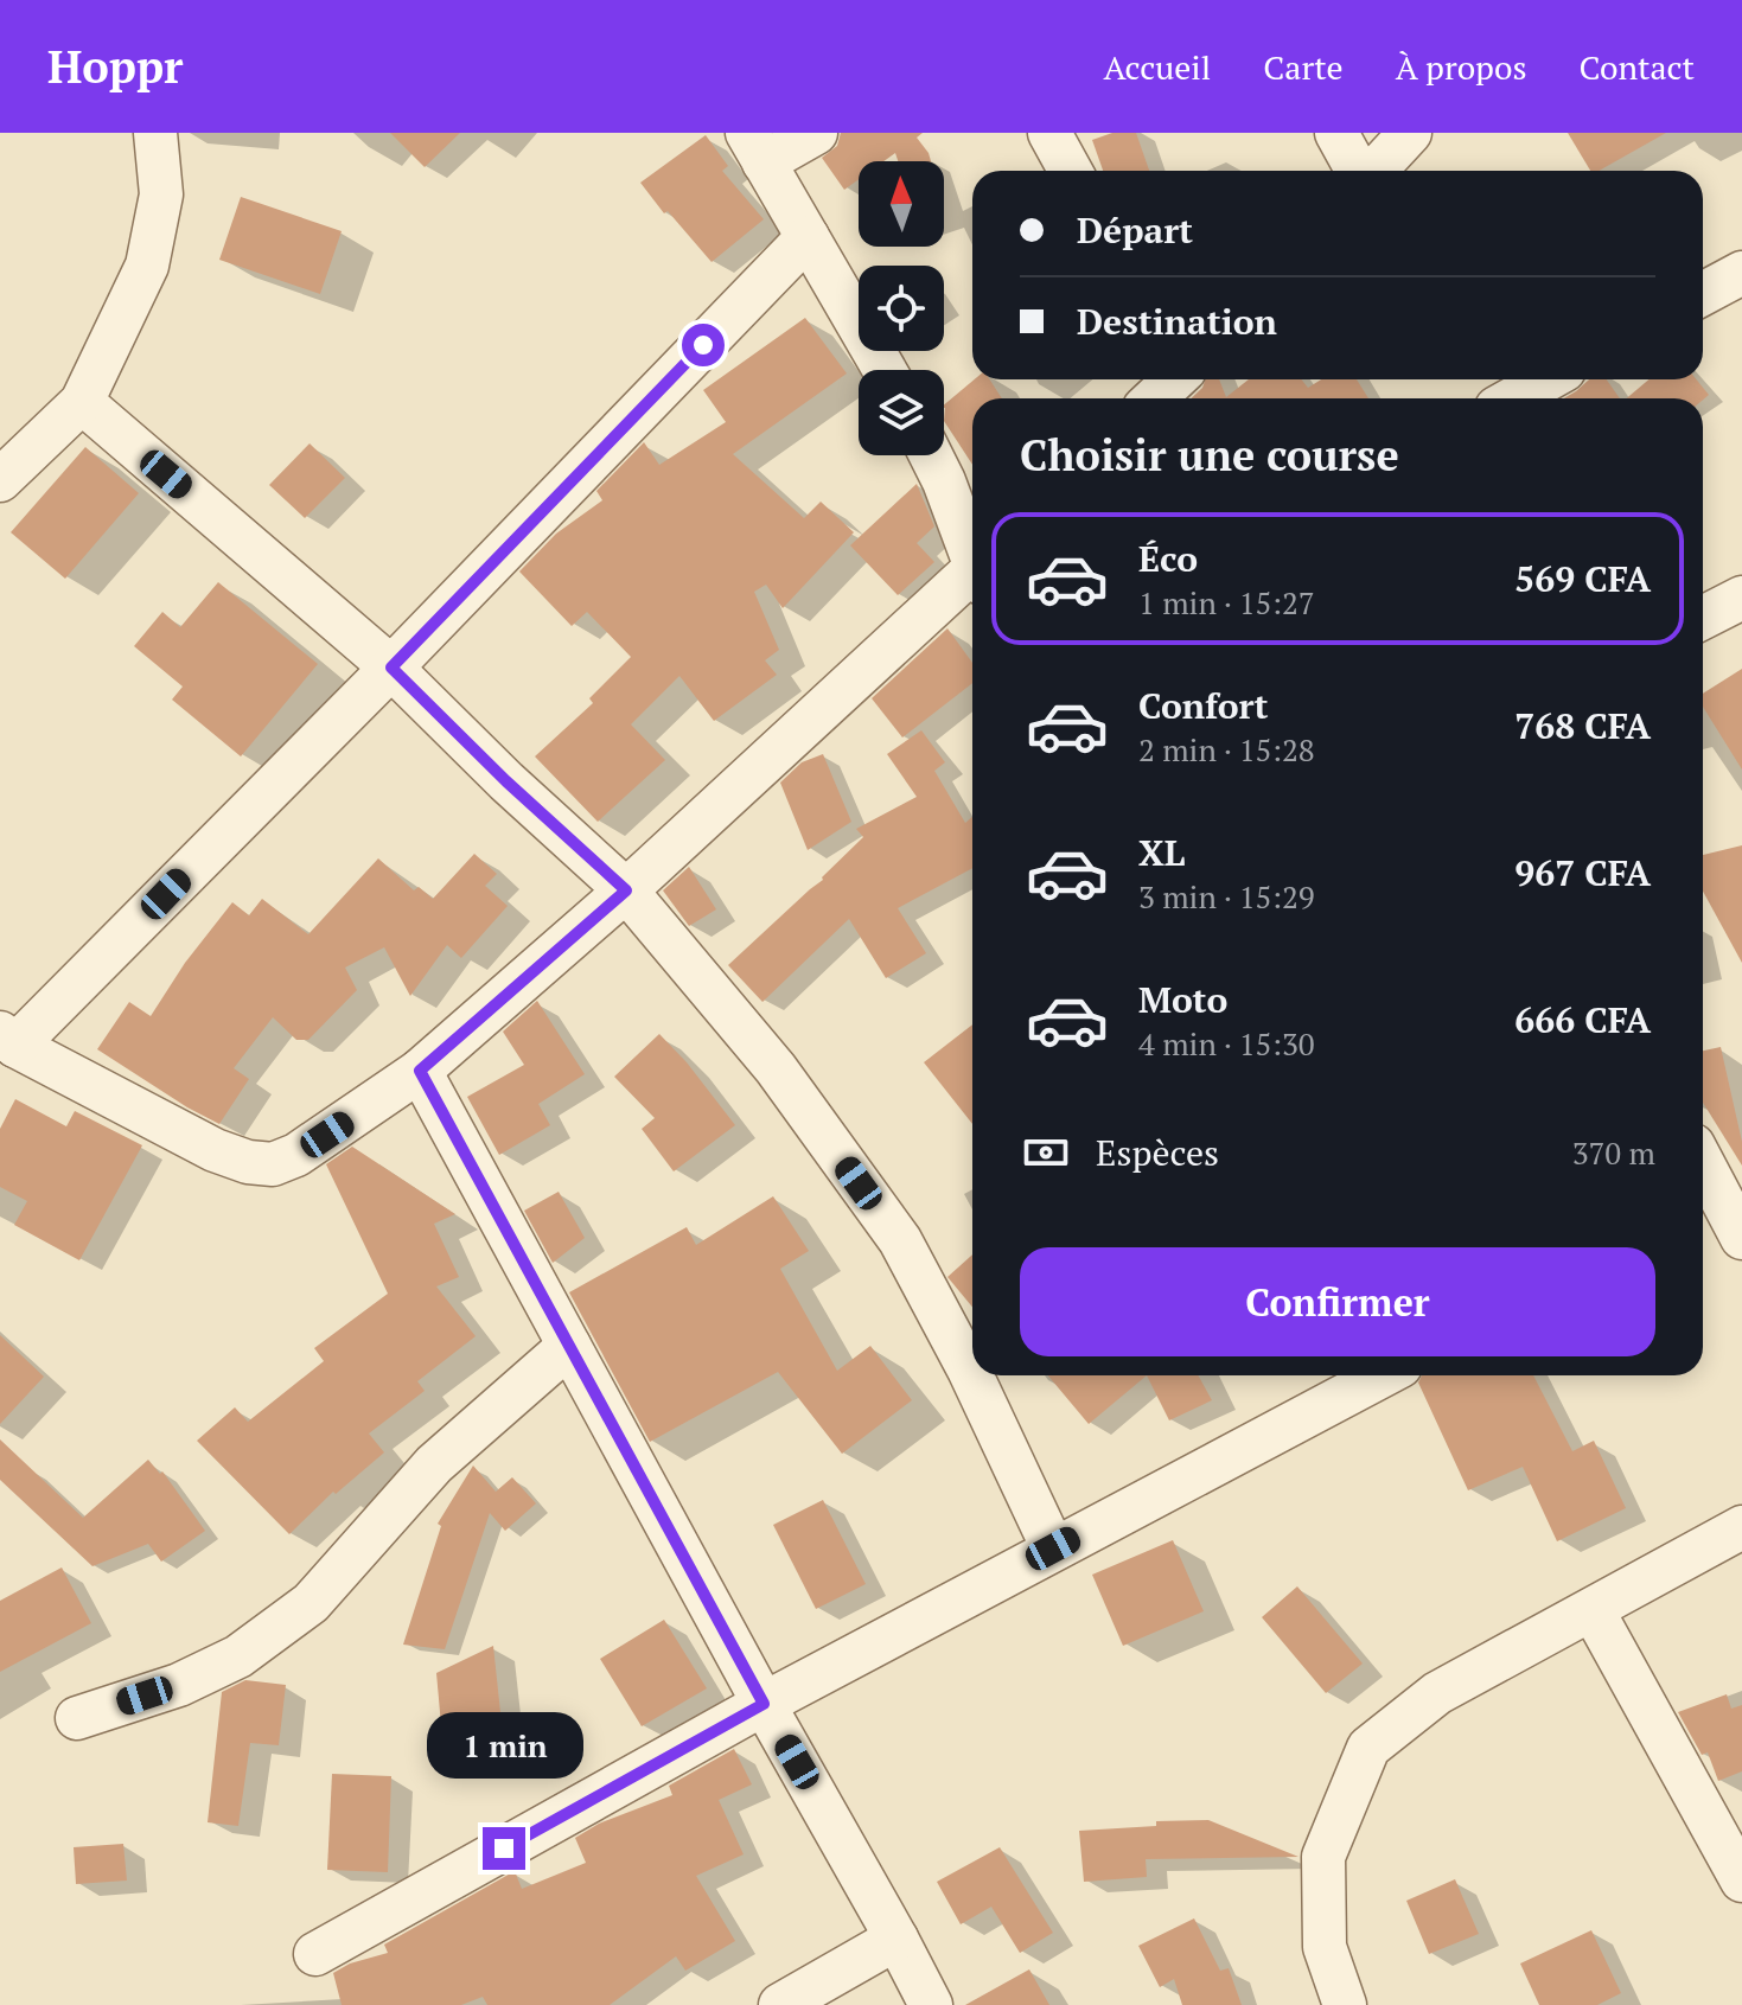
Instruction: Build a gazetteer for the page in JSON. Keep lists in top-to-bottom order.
{
  "north": "top",
  "page": {
    "header": "Hoppr",
    "nav": [
      "Accueil",
      "Carte",
      "À propos",
      "Contact"
    ],
    "banner": ["Départ", "Destination"],
    "heading": "Choisir une course",
    "list": [
      {
        "name": "Éco",
        "note": "1 min · 15:27",
        "value": "569 CFA"
      },
      {
        "name": "Confort",
        "note": "2 min · 15:28",
        "value": "768 CFA"
      },
      {
        "name": "XL",
        "note": "3 min · 15:29",
        "value": "967 CFA"
      },
      {
        "name": "Moto",
        "note": "4 min · 15:30",
        "value": "666 CFA"
      }
    ],
    "pay": ["Espèces", "370 m"],
    "buttons": "Confirmer",
    "bubble": "1 min"
  }
}
